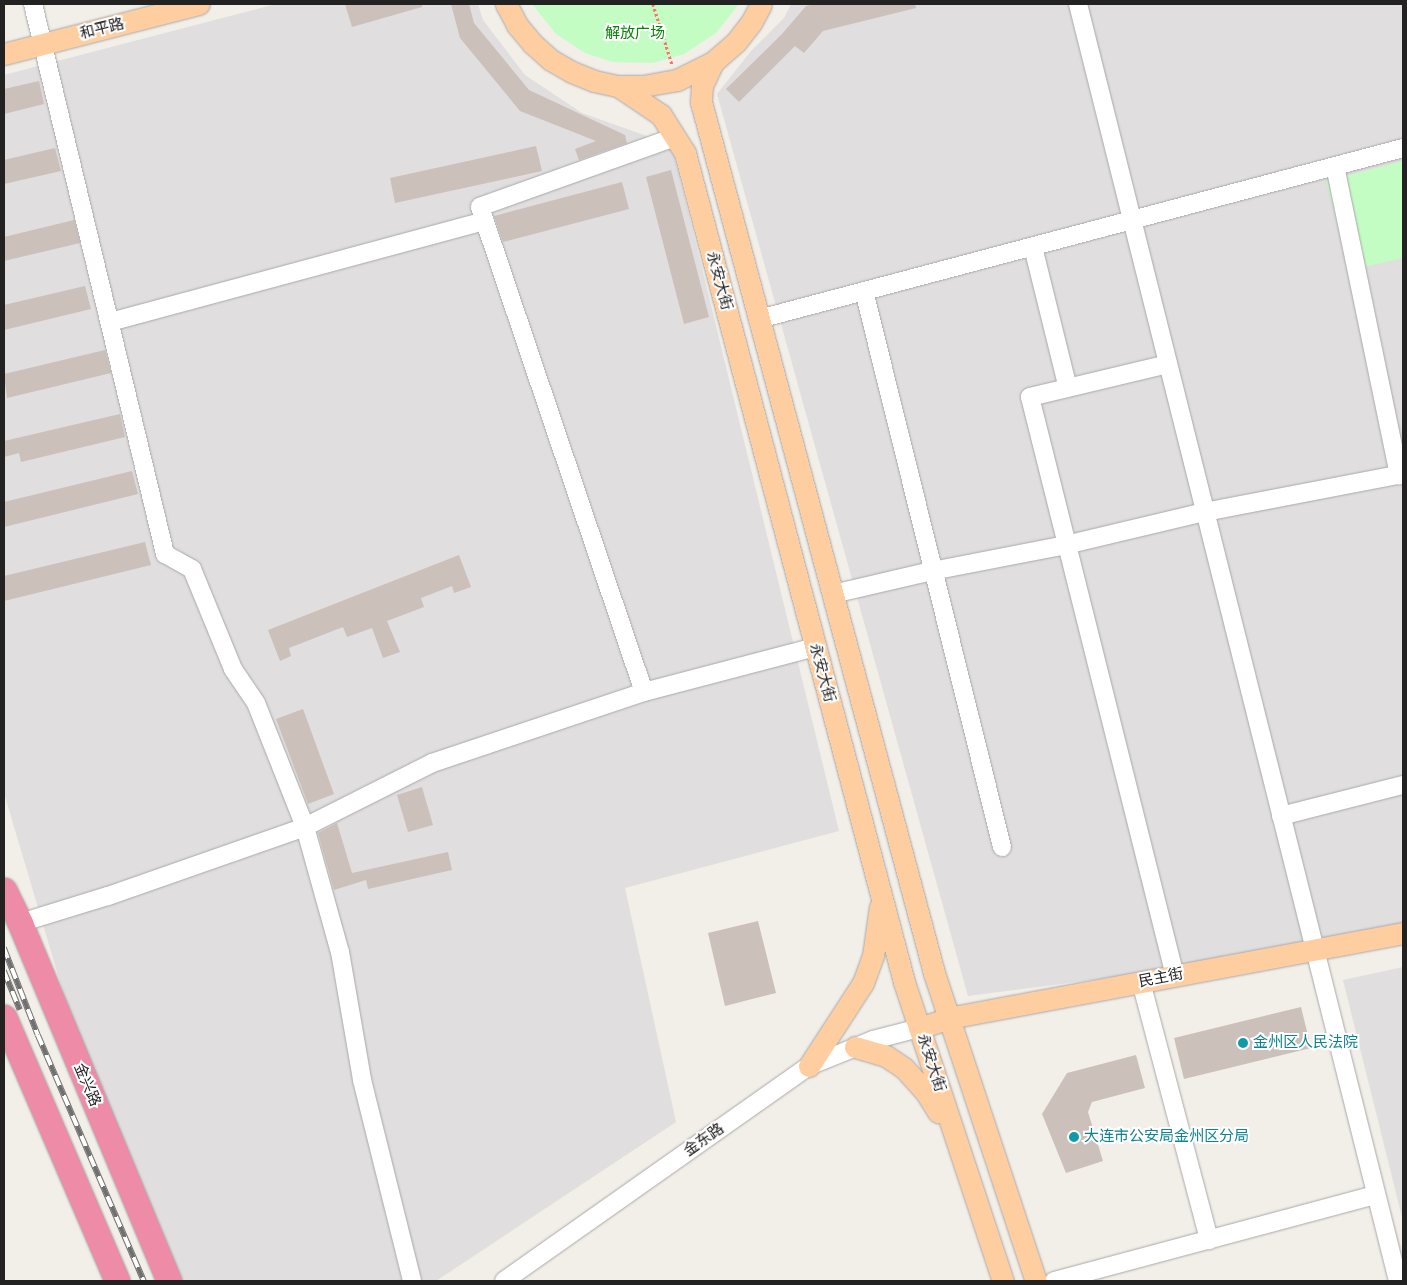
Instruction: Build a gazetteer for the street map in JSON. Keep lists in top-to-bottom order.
{
  "streets": {
    "highway": ["金兴路"],
    "main road": ["和平路", "永安大街", "民主街"],
    "street": ["金东路"]
  },
  "crossings": [
    ["永安大街", "民主街"],
    ["永安大街", "金东路"],
    ["民主街", "金东路"]
  ],
  "parks": ["解放广场"],
  "places": ["金州区人民法院", "大连市公安局金州区分局"]
}
